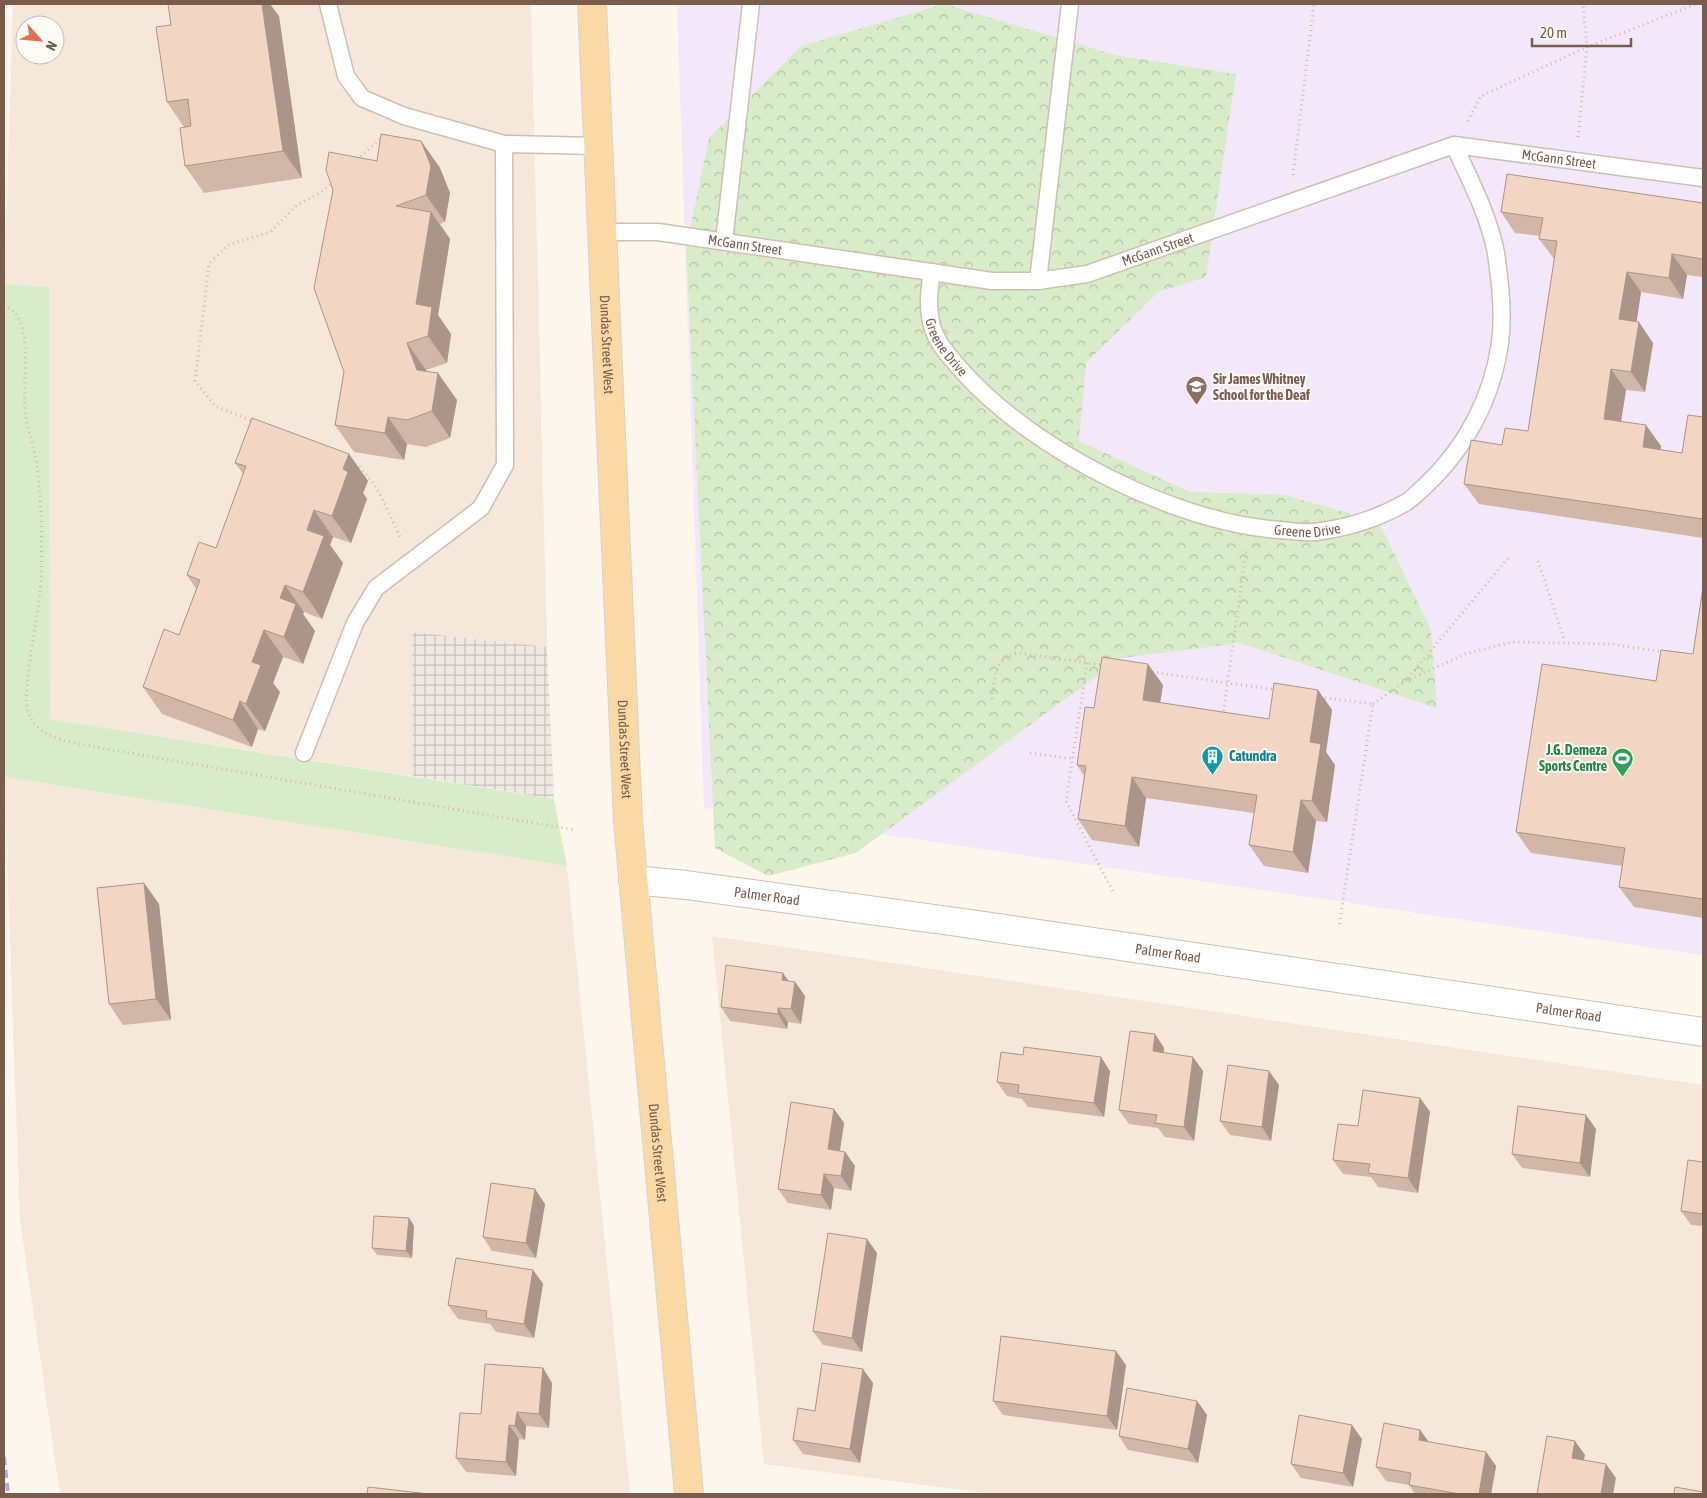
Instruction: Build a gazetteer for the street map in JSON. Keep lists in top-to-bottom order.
{
  "streets": {
    "main road": ["Dundas Street West"],
    "street": ["Palmer Road"],
    "lane": ["McGann Street", "Greene Drive"]
  },
  "crossings": [
    ["McGann Street", "Dundas Street West"],
    ["McGann Street", "Greene Drive"],
    ["Dundas Street West", "Palmer Road"]
  ],
  "places": {
    "school or university": ["Sir James Whitney School for the Deaf"],
    "building": ["Catundra"],
    "sports": ["J.G. Demeza Sports Centre"]
  },
  "scale_bar": "20 m",
  "north": "bottom right"
}
